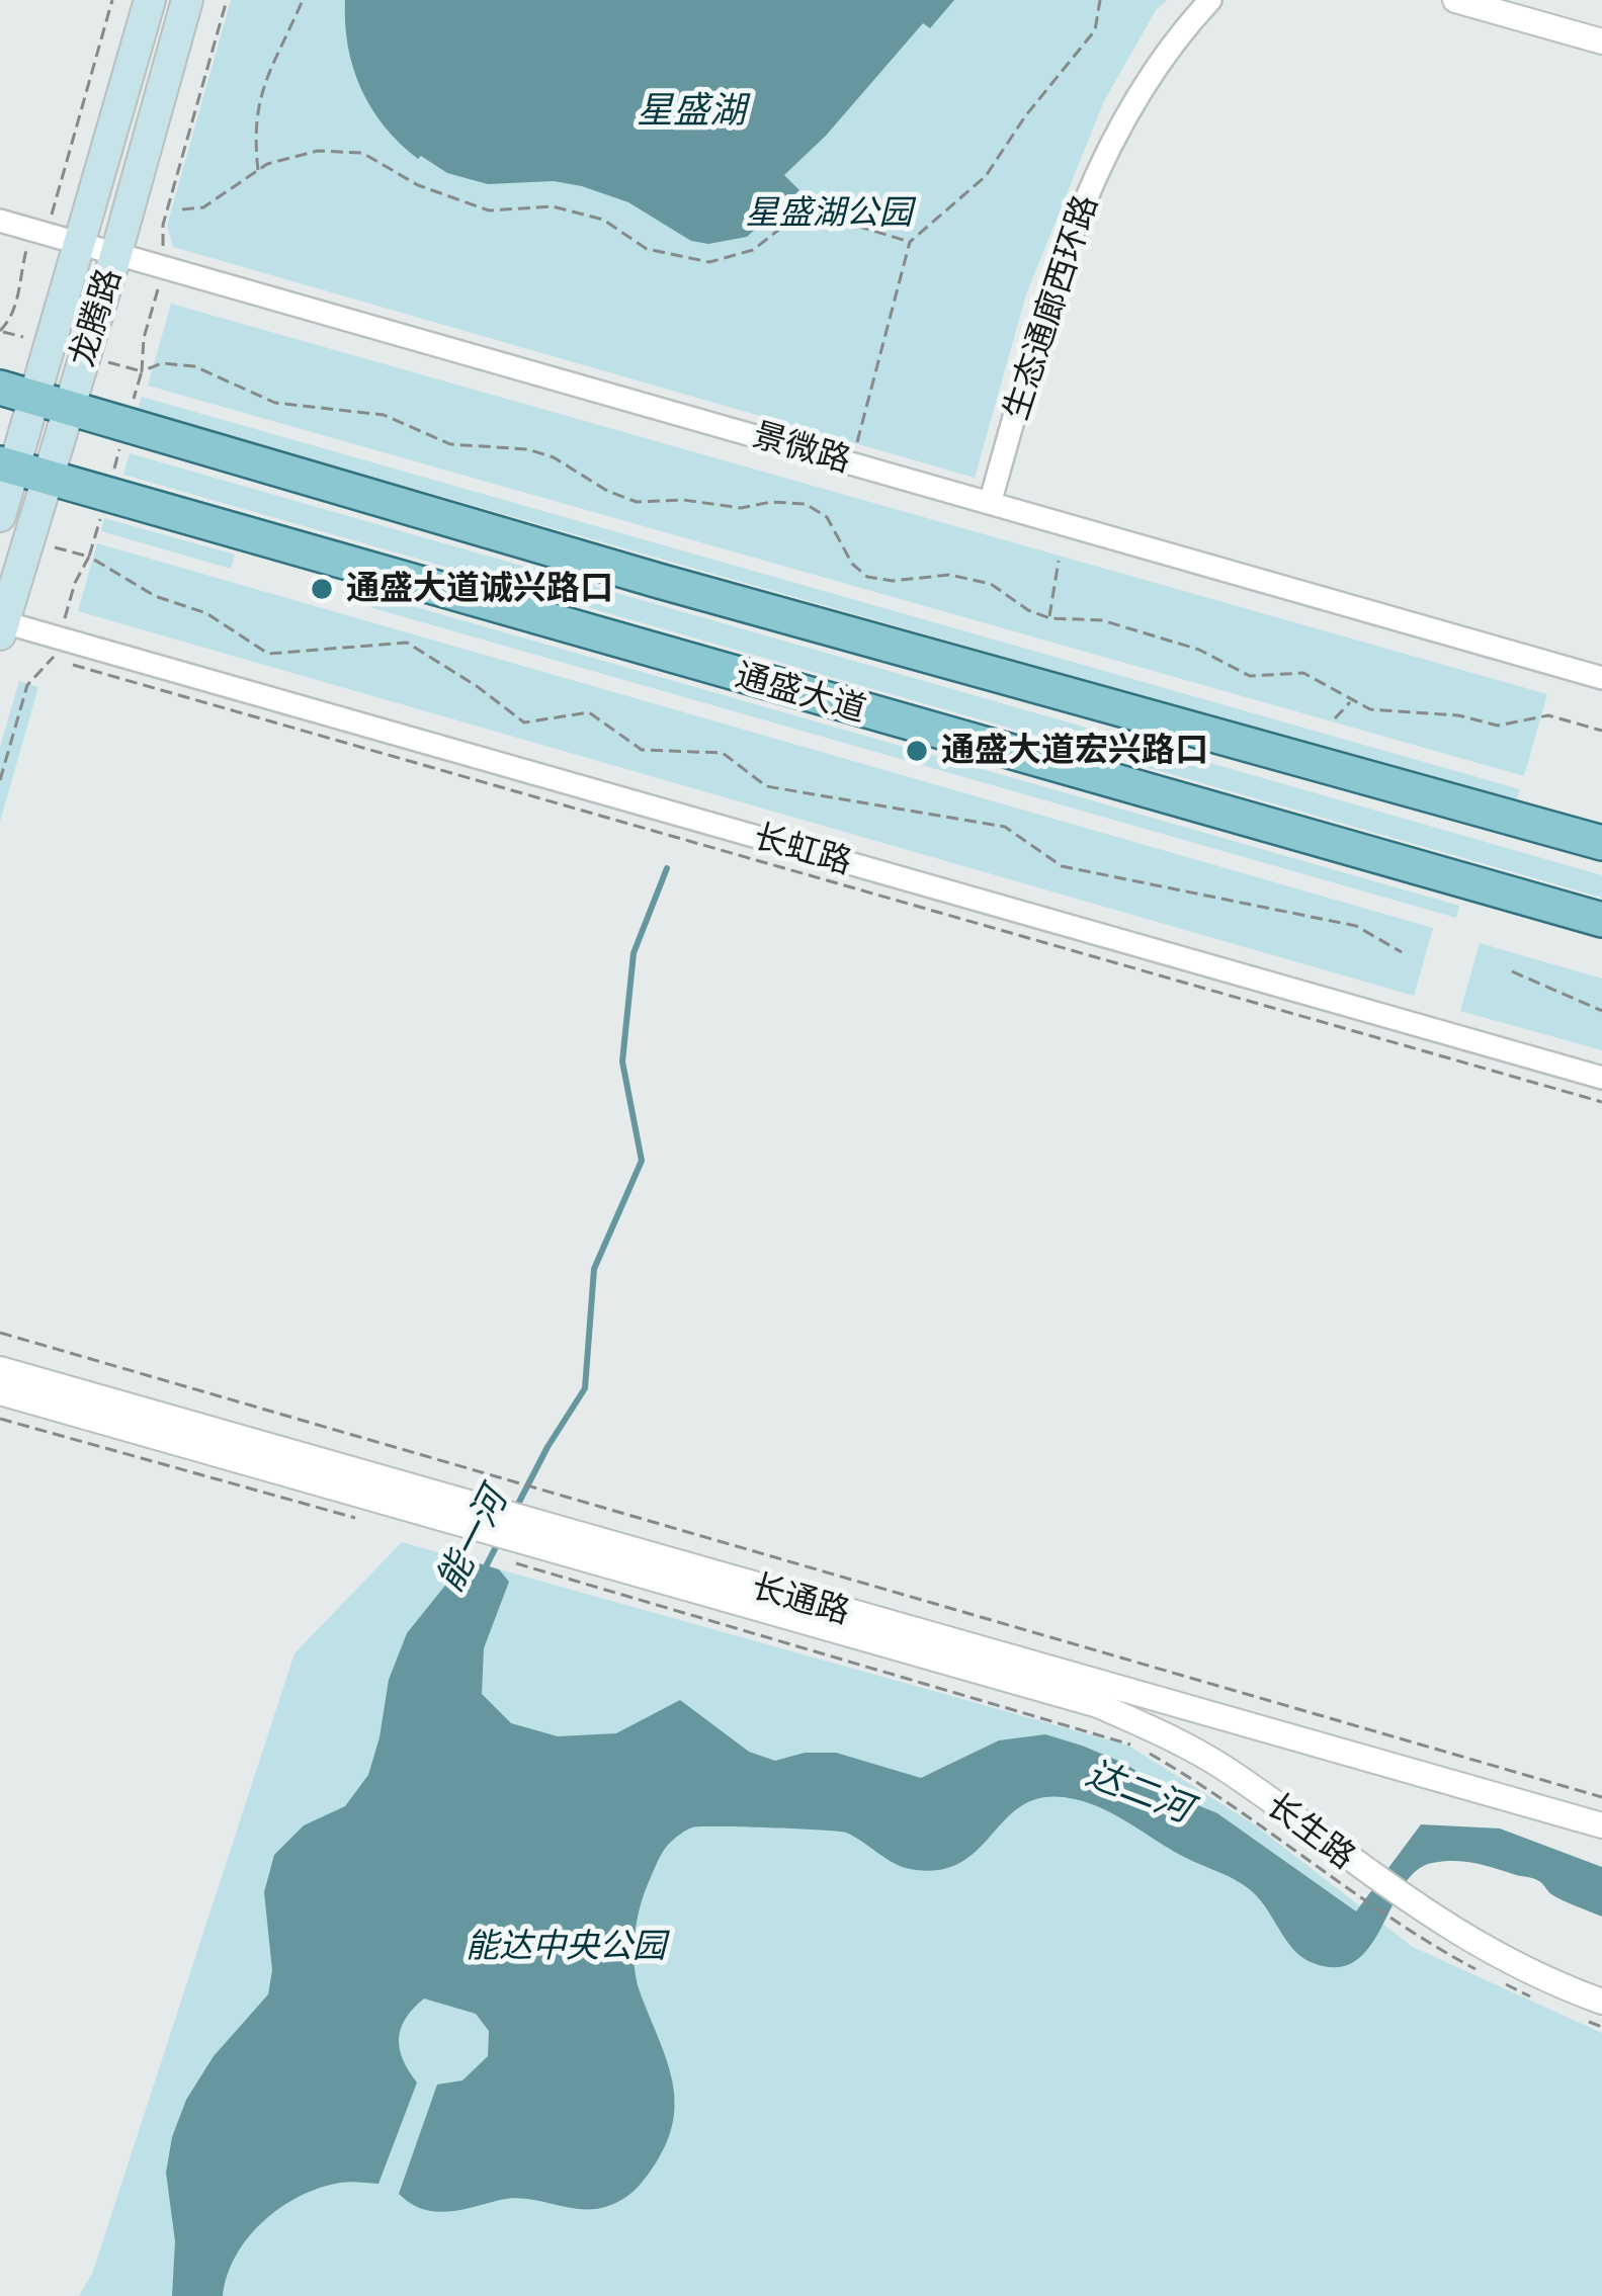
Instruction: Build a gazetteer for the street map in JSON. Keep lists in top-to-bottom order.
{
  "streets": {
    "main road": ["龙腾路", "通盛大道"],
    "street": [
      "生态通廊西环路",
      "景微路",
      "长虹路",
      "长通路",
      "长生路"
    ]
  },
  "crossings": [
    ["生态通廊西环路", "景微路"],
    ["龙腾路", "景微路"],
    ["龙腾路", "通盛大道"],
    ["龙腾路", "长虹路"],
    ["长通路", "长生路"]
  ],
  "water": ["星盛湖", "能一河", "达二河"],
  "parks": ["星盛湖公园", "能达中央公园"],
  "places": ["通盛大道诚兴路口", "通盛大道宏兴路口"]
}
